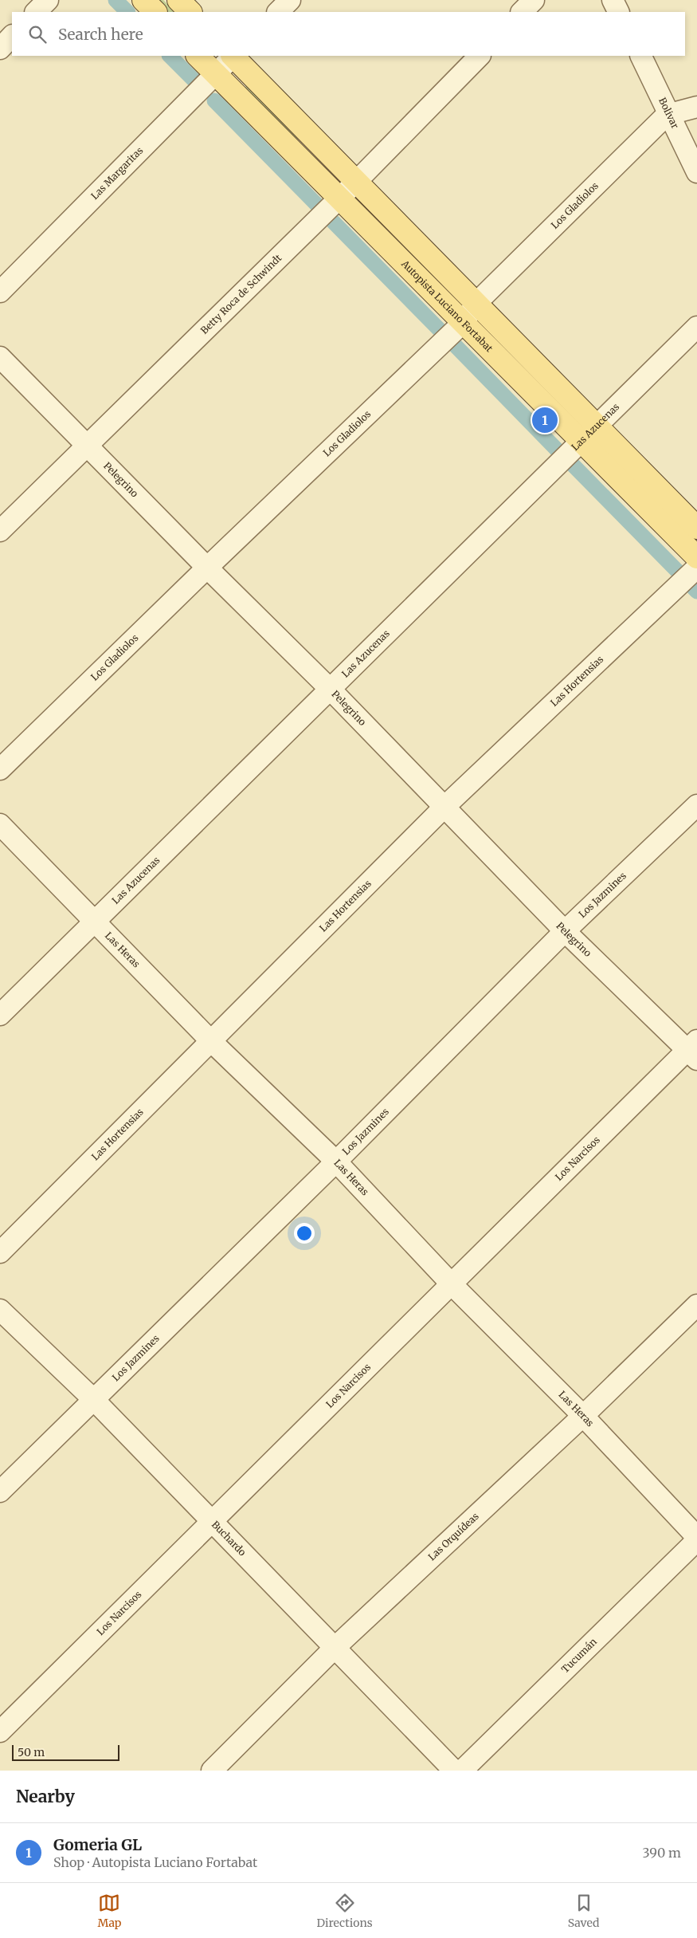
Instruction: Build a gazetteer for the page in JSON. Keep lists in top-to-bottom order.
{
  "streets": {
    "main road": ["Autopista Luciano Fortabat"],
    "street": [
      "Bolivar",
      "Las Margaritas",
      "Los Gladiolos",
      "Betty Roca de Schwindt",
      "Las Azucenas",
      "Pelegrino",
      "Las Hortensias",
      "Los Jazmines",
      "Las Heras",
      "Los Narcisos",
      "Las Orquídeas",
      "Buchardo",
      "Tucumán"
    ]
  },
  "crossings": [
    ["Bolivar", "Los Gladiolos"],
    ["Las Margaritas", "Autopista Luciano Fortabat"],
    ["Los Gladiolos", "Autopista Luciano Fortabat"],
    ["Los Gladiolos", "Pelegrino"],
    ["Betty Roca de Schwindt", "Autopista Luciano Fortabat"],
    ["Betty Roca de Schwindt", "Pelegrino"],
    ["Autopista Luciano Fortabat", "Las Azucenas"],
    ["Las Azucenas", "Pelegrino"],
    ["Las Azucenas", "Las Heras"],
    ["Pelegrino", "Las Hortensias"],
    ["Pelegrino", "Los Jazmines"],
    ["Pelegrino", "Los Narcisos"],
    ["Las Hortensias", "Las Heras"],
    ["Los Jazmines", "Las Heras"],
    ["Los Jazmines", "Buchardo"],
    ["Las Heras", "Los Narcisos"],
    ["Las Heras", "Las Orquídeas"],
    ["Los Narcisos", "Buchardo"],
    ["Las Orquídeas", "Buchardo"]
  ],
  "scale_bar": "50 m",
  "page": {
    "search": "Search here",
    "pins": "1",
    "scale": "50 m",
    "heading": "Nearby",
    "list": [
      {
        "mark": "1",
        "name": "Gomeria GL",
        "note": "Shop · Autopista Luciano Fortabat",
        "value": "390 m"
      }
    ],
    "nav": ["Map", "Directions", "Saved"]
  }
}
